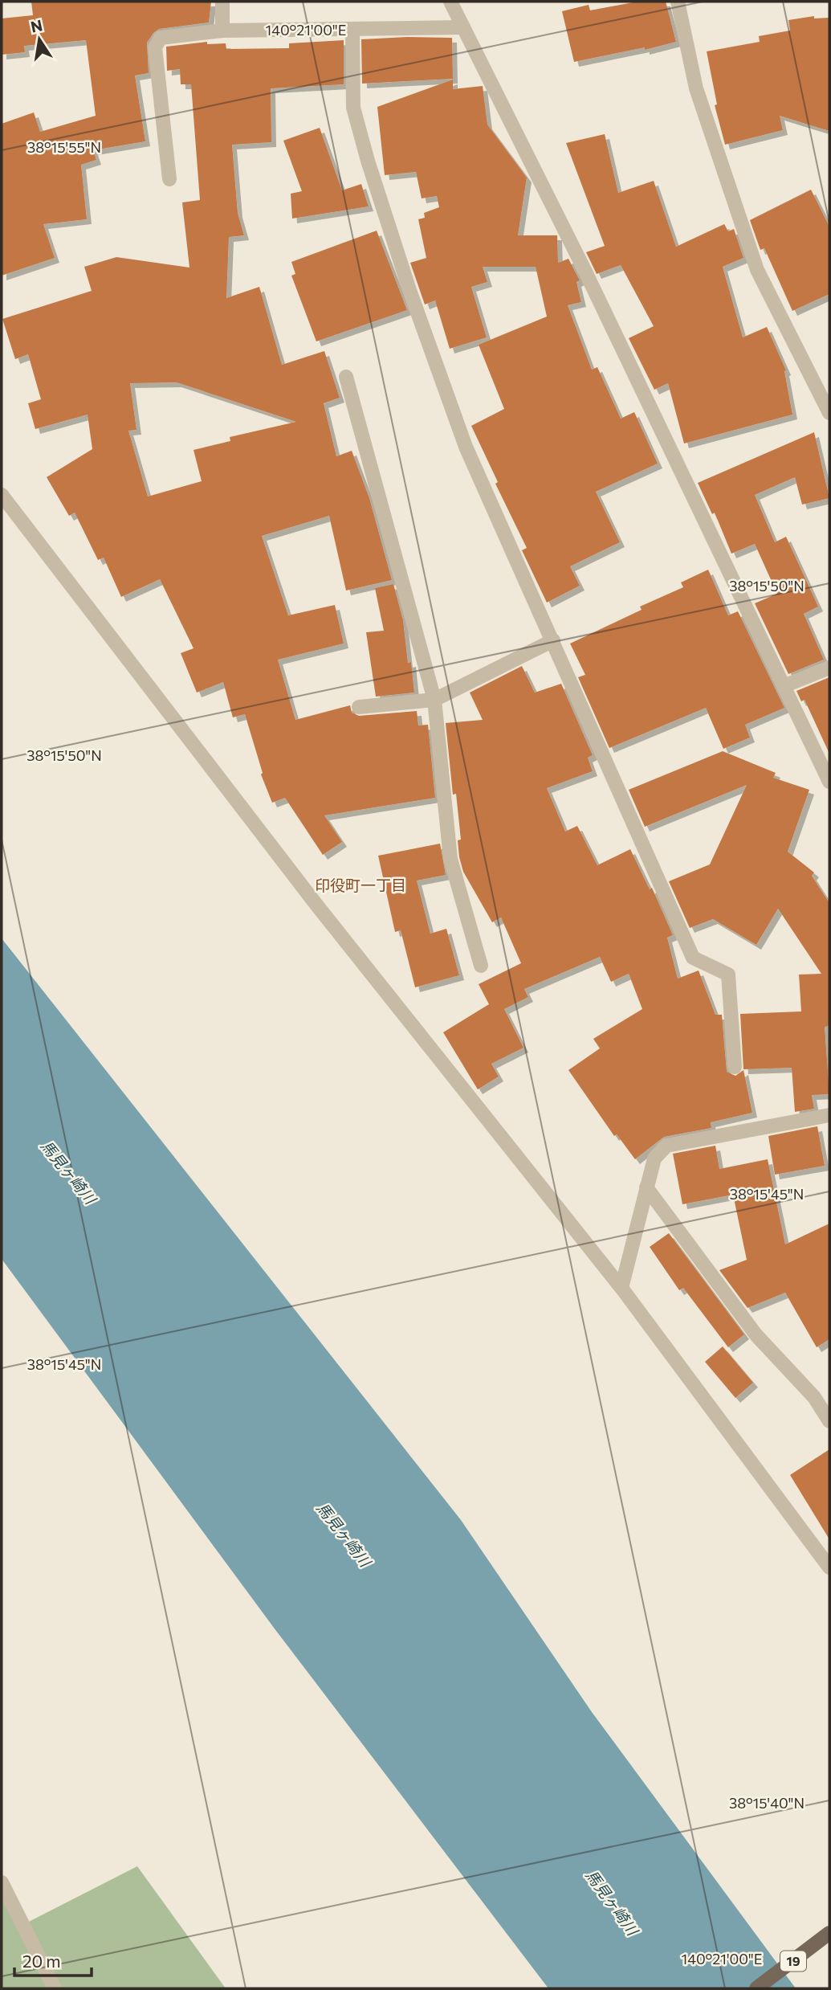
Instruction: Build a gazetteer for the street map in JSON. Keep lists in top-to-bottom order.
{
  "streets": {
    "main road": ["19"]
  },
  "districts": ["印役町一丁目"],
  "water": ["馬見ヶ崎川"],
  "scale_bar": "20 m",
  "north": "top",
  "coordinates": [
    "140°21'00\"E",
    "38°15'55\"N",
    "38°15'50\"N",
    "38°15'45\"N",
    "38°15'40\"N"
  ]
}
